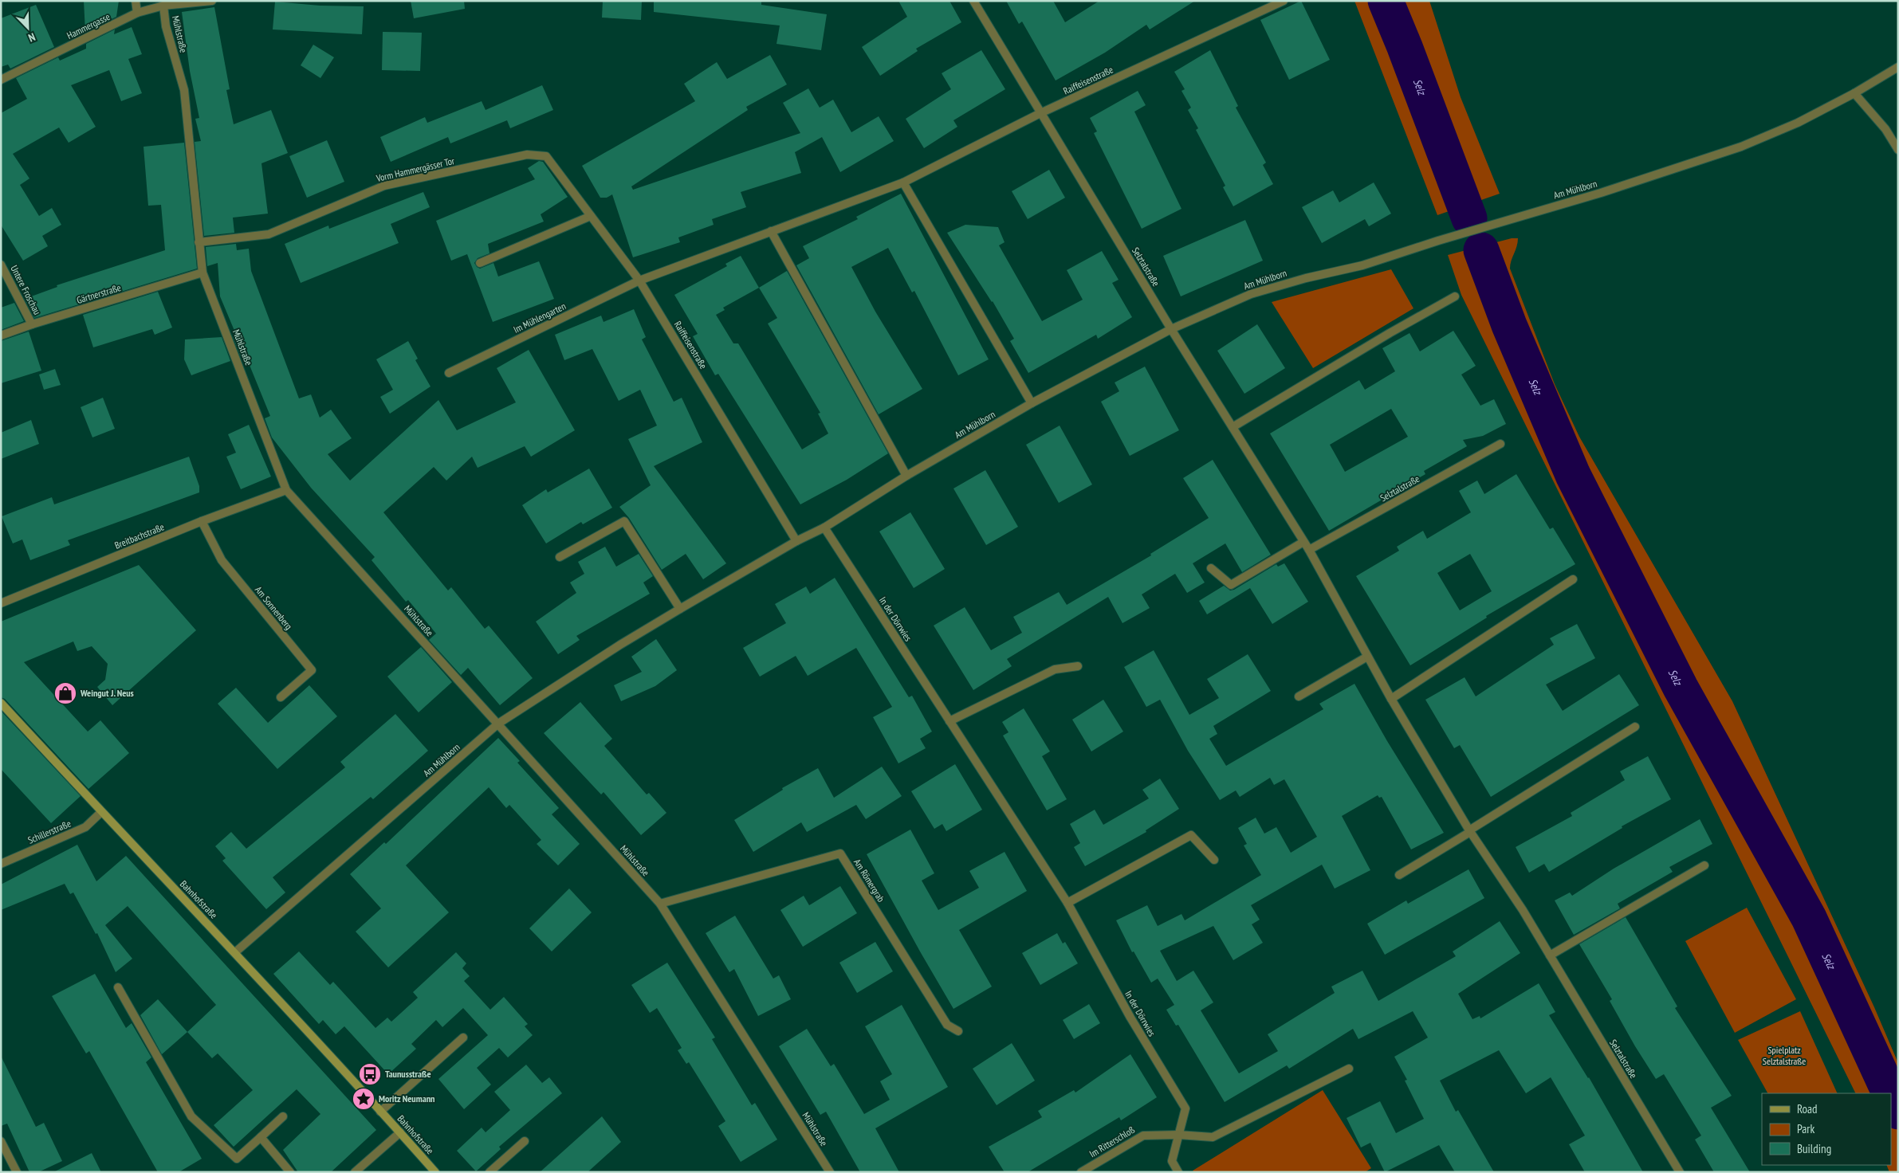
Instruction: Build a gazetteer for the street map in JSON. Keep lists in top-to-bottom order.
{
  "streets": {
    "street": [
      "Hammergasse",
      "Mühlstraße",
      "Raiffeisenstraße",
      "Vorm Hammergässer Tor",
      "Am Mühlborn",
      "Selztalstraße",
      "Untere Froschau",
      "Gärtnerstraße",
      "Im Mühlengarten",
      "Breitbachstraße",
      "Am Sonnenberg",
      "In der Dörrwies",
      "Schillerstraße",
      "Am Römergrab",
      "Bahnhofstraße",
      "Im Ritterschloß"
    ]
  },
  "crossings": [
    ["Hammergasse", "Mühlstraße"],
    ["Mühlstraße", "Vorm Hammergässer Tor"],
    ["Mühlstraße", "Am Mühlborn"],
    ["Mühlstraße", "Gärtnerstraße"],
    ["Mühlstraße", "Breitbachstraße"],
    ["Mühlstraße", "Am Römergrab"],
    ["Raiffeisenstraße", "Vorm Hammergässer Tor"],
    ["Raiffeisenstraße", "Am Mühlborn"],
    ["Raiffeisenstraße", "Selztalstraße"],
    ["Raiffeisenstraße", "Im Mühlengarten"],
    ["Vorm Hammergässer Tor", "Im Mühlengarten"],
    ["Am Mühlborn", "Selztalstraße"],
    ["Am Mühlborn", "In der Dörrwies"],
    ["Am Mühlborn", "Bahnhofstraße"],
    ["Untere Froschau", "Gärtnerstraße"],
    ["Breitbachstraße", "Am Sonnenberg"],
    ["In der Dörrwies", "Im Ritterschloß"],
    ["Schillerstraße", "Bahnhofstraße"]
  ],
  "water": ["Selz"],
  "parks": ["Spielplatz Selztalstraße"],
  "places": {
    "shop": ["Weingut J. Neus"],
    "bus stop": ["Taunusstraße"],
    "place": ["Moritz Neumann"]
  },
  "legend": ["Road", "Park", "Building"],
  "north": "bottom right"
}
